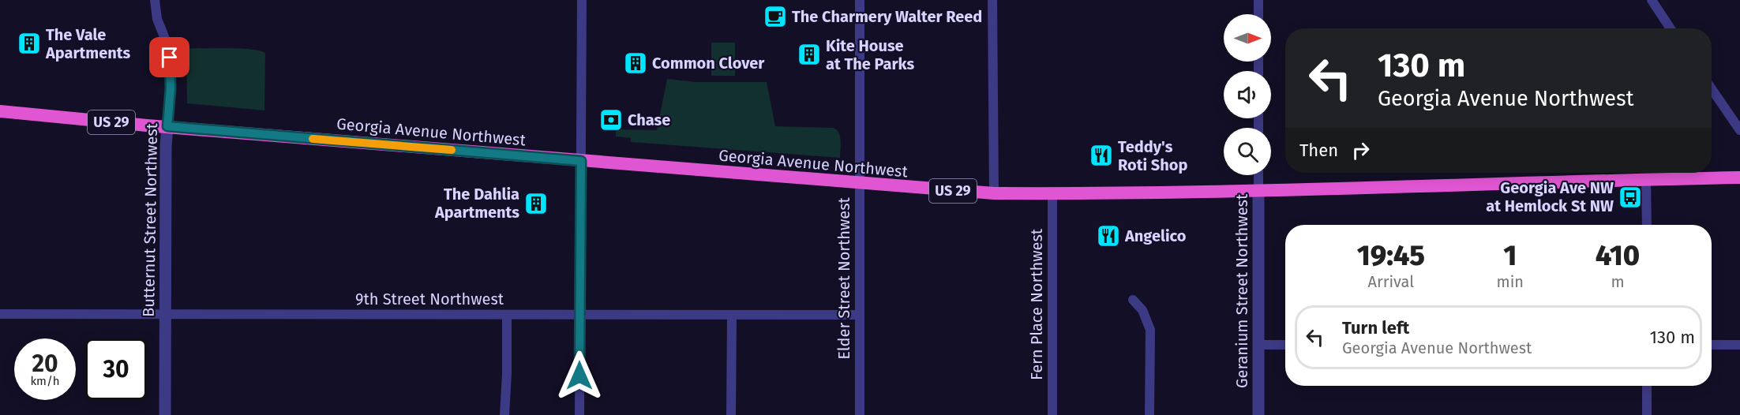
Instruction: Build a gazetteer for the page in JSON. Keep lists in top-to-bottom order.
{
  "streets": {
    "highway": ["US 29", "Georgia Avenue Northwest"],
    "street": [
      "Butternut Street Northwest",
      "Elder Street Northwest",
      "Geranium Street Northwest",
      "9th Street Northwest",
      "Fern Place Northwest"
    ]
  },
  "crossings": [
    ["Georgia Avenue Northwest", "Butternut Street Northwest"],
    ["Georgia Avenue Northwest", "Elder Street Northwest"],
    ["Georgia Avenue Northwest", "Geranium Street Northwest"],
    ["Georgia Avenue Northwest", "Fern Place Northwest"],
    ["Butternut Street Northwest", "9th Street Northwest"],
    ["Elder Street Northwest", "9th Street Northwest"]
  ],
  "places": {
    "cafe": ["The Charmery Walter Reed"],
    "building": [
      "The Vale Apartments",
      "Kite House at The Parks",
      "Common Clover",
      "The Dahlia Apartments"
    ],
    "bank": ["Chase"],
    "restaurant": ["Teddy's Roti Shop", "Angelico"],
    "bus stop": ["Georgia Ave NW at Hemlock St NW"]
  },
  "north": "right",
  "page": {
    "turn": ["130 m", "Georgia Avenue Northwest"],
    "then": "Then",
    "eta": [
      "19:45",
      "Arrival",
      "1",
      "min",
      "410",
      "m"
    ],
    "list": [
      {
        "name": "Turn left",
        "note": "Georgia Avenue Northwest",
        "value": "130 m"
      }
    ],
    "speed": "20 km/h",
    "limit": "30"
  }
}
